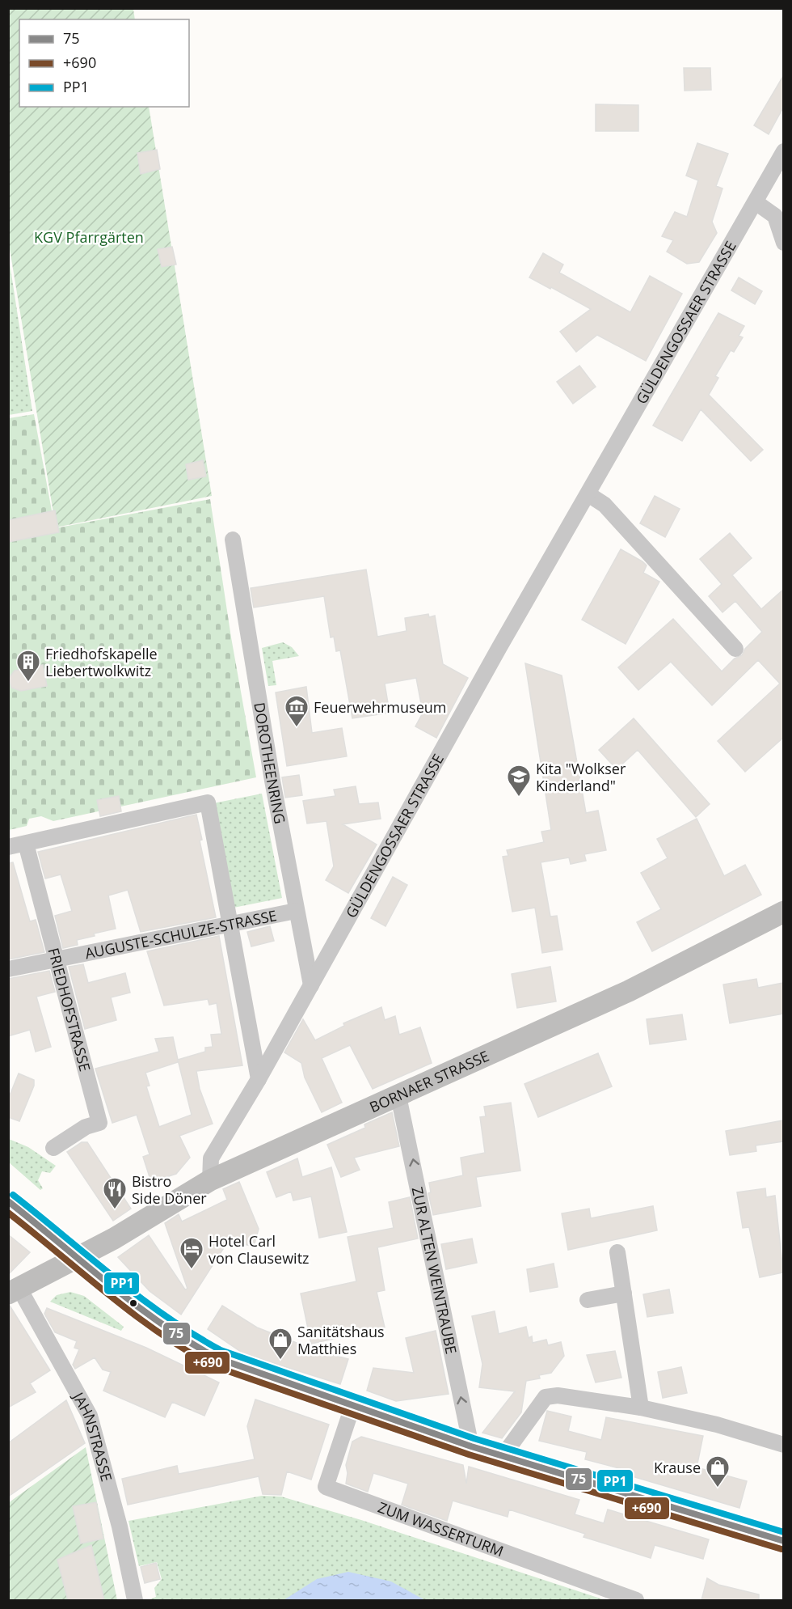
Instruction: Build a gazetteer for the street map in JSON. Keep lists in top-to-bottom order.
{
  "streets": {
    "main road": ["BORNAER STRASSE"],
    "street": [
      "GÜLDENGOSSAER STRASSE",
      "DOROTHEENRING",
      "AUGUSTE-SCHULZE-STRASSE",
      "FRIEDHOFSTRASSE",
      "ZUR ALTEN WEINTRAUBE",
      "JAHNSTRASSE",
      "ZUM WASSERTURM"
    ]
  },
  "crossings": [
    ["GÜLDENGOSSAER STRASSE", "DOROTHEENRING"],
    ["GÜLDENGOSSAER STRASSE", "BORNAER STRASSE"],
    ["DOROTHEENRING", "AUGUSTE-SCHULZE-STRASSE"],
    ["AUGUSTE-SCHULZE-STRASSE", "FRIEDHOFSTRASSE"],
    ["BORNAER STRASSE", "ZUR ALTEN WEINTRAUBE"],
    ["BORNAER STRASSE", "JAHNSTRASSE"]
  ],
  "one_way": ["ZUR ALTEN WEINTRAUBE"],
  "parks": ["KGV Pfarrgärten"],
  "places": {
    "building": ["Friedhofskapelle Liebertwolkwitz"],
    "museum": ["Feuerwehrmuseum"],
    "school or university": ["Kita \"Wolkser Kinderland\""],
    "restaurant": ["Bistro Side Döner"],
    "hotel": ["Hotel Carl von Clausewitz"],
    "shop": ["Sanitätshaus Matthies", "Krause"]
  },
  "lines": ["transit line PP1", "transit line 75", "transit line +690"],
  "legend": ["75", "+690", "PP1"]
}
